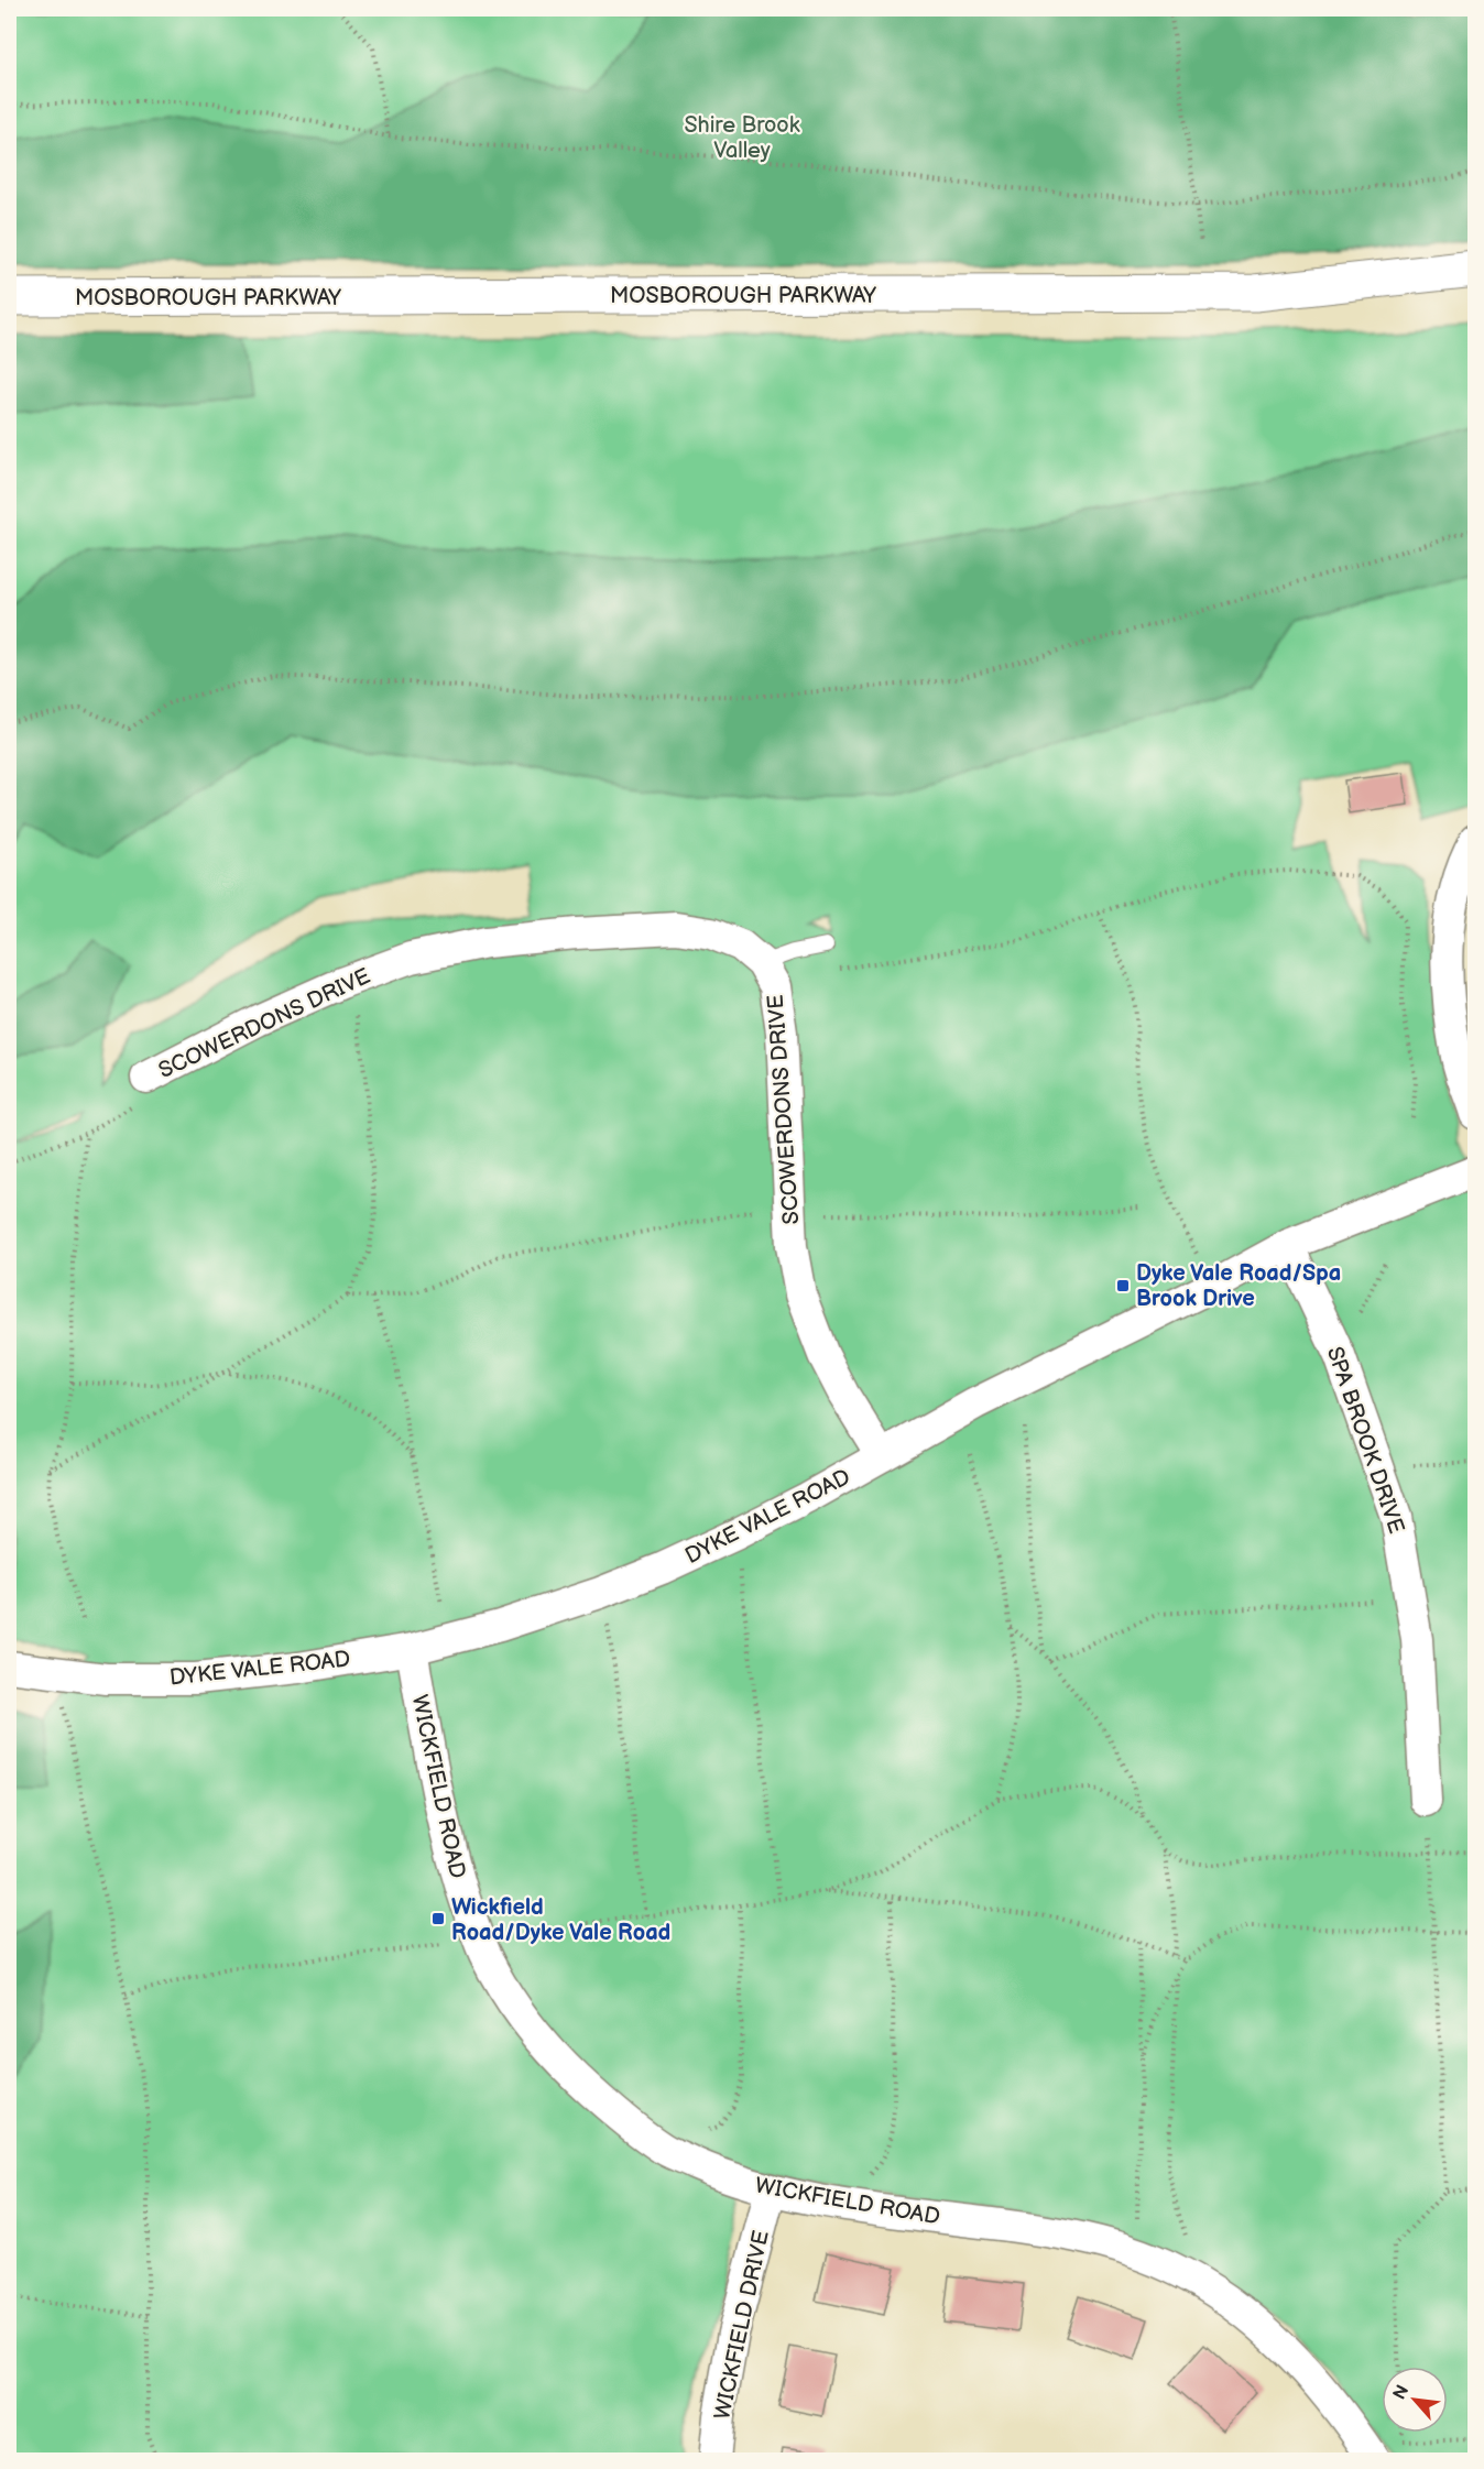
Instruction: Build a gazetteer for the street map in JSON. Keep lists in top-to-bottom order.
{
  "streets": {
    "highway": ["MOSBOROUGH PARKWAY"],
    "street": [
      "SCOWERDONS DRIVE",
      "SPA BROOK DRIVE",
      "DYKE VALE ROAD",
      "WICKFIELD ROAD",
      "WICKFIELD DRIVE"
    ]
  },
  "crossings": [
    ["SCOWERDONS DRIVE", "DYKE VALE ROAD"],
    ["SPA BROOK DRIVE", "DYKE VALE ROAD"],
    ["DYKE VALE ROAD", "WICKFIELD ROAD"],
    ["WICKFIELD ROAD", "WICKFIELD DRIVE"]
  ],
  "parks": ["Shire Brook Valley"],
  "places": {
    "transit": ["Dyke Vale Road/Spa Brook Drive", "Wickfield Road/Dyke Vale Road"]
  },
  "north": "top left"
}
